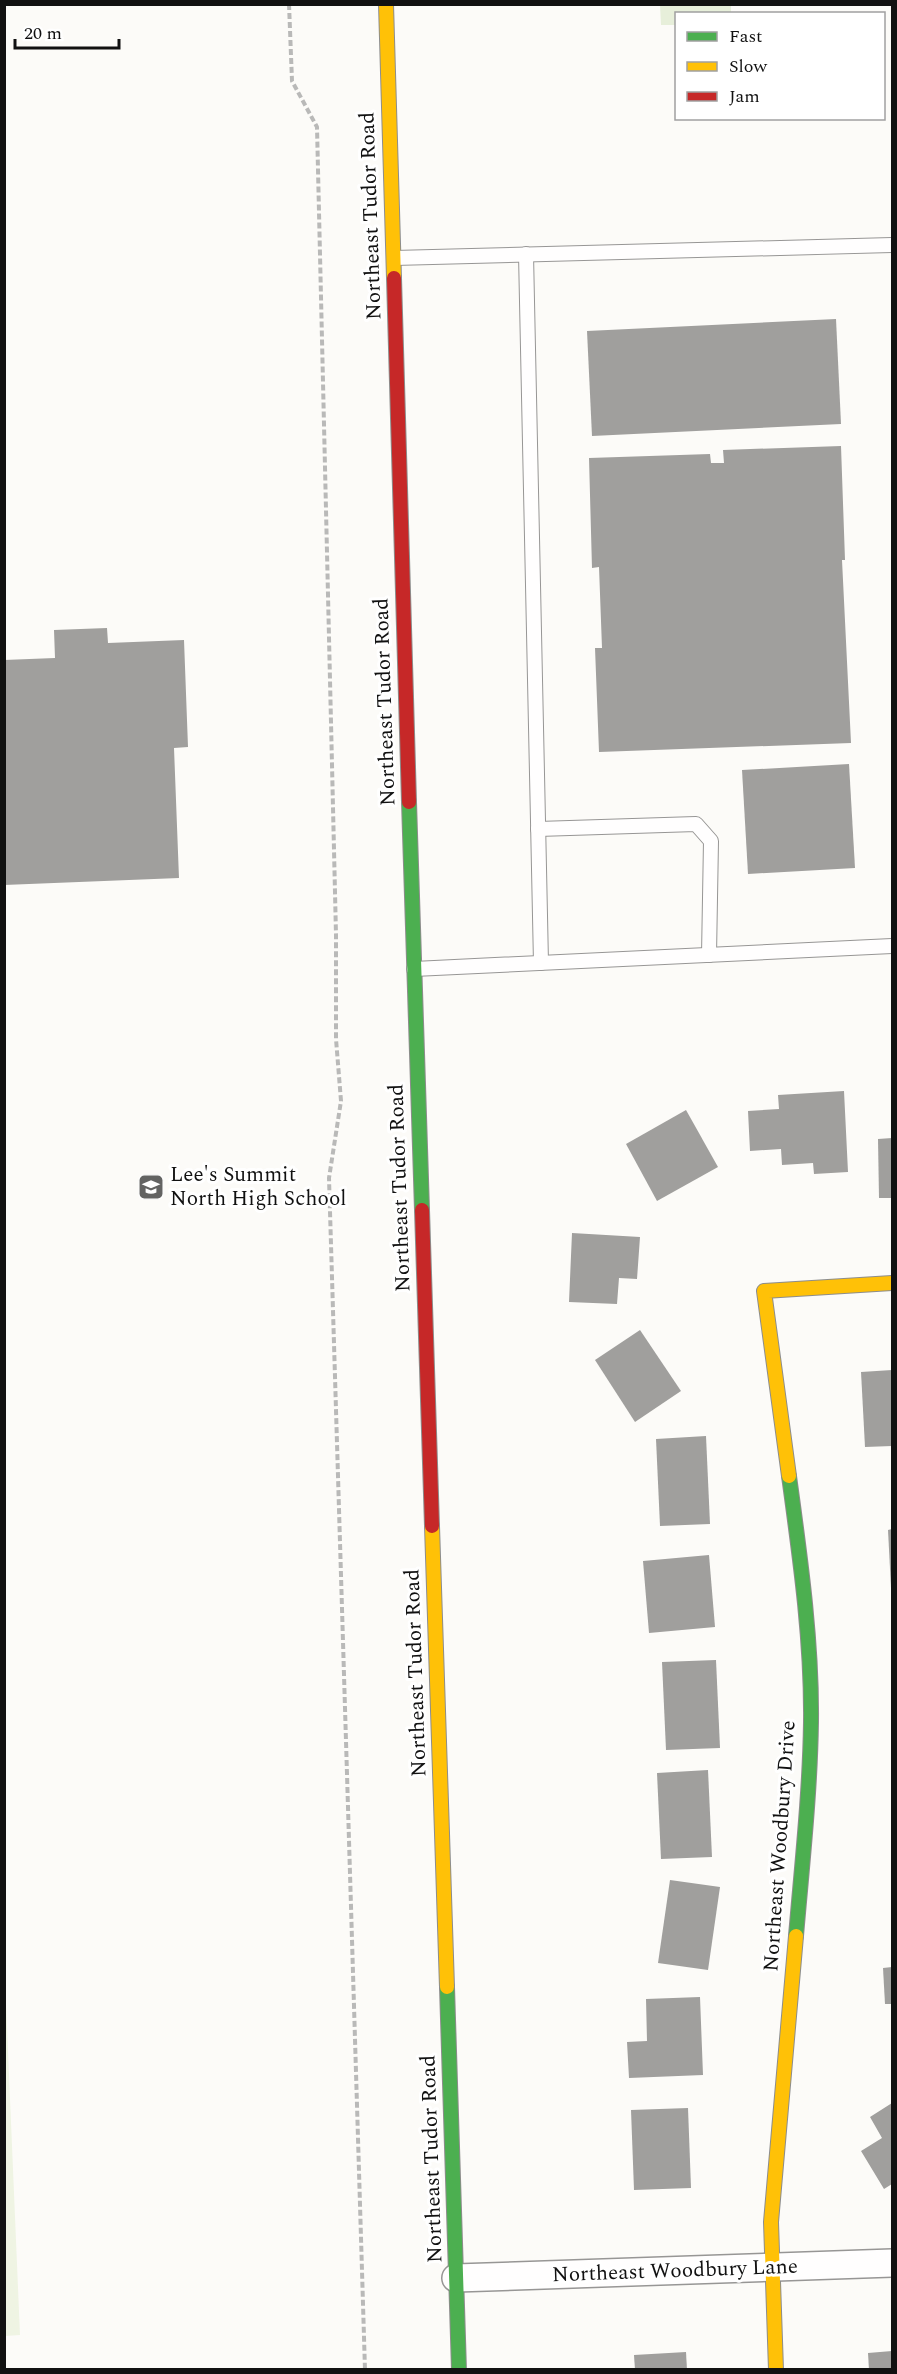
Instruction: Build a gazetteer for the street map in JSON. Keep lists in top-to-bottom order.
{
  "streets": {
    "street": ["Northeast Tudor Road", "Northeast Woodbury Drive", "Northeast Woodbury Lane"]
  },
  "crossings": [
    ["Northeast Tudor Road", "Northeast Woodbury Lane"],
    ["Northeast Woodbury Drive", "Northeast Woodbury Lane"]
  ],
  "places": {
    "school or university": ["Lee's Summit North High School"]
  },
  "legend": ["Fast", "Slow", "Jam"],
  "scale_bar": "20 m"
}
